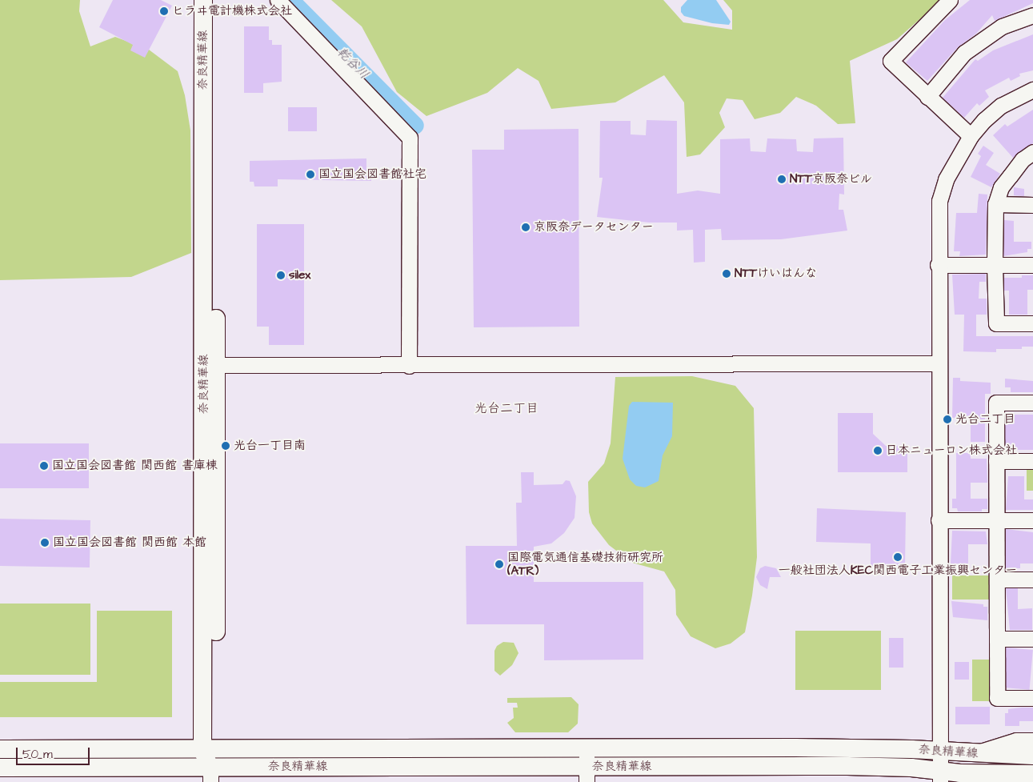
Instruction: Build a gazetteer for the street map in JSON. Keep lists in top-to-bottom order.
{
  "streets": {
    "main road": ["奈良精華線"]
  },
  "districts": ["光台二丁目"],
  "water": ["乾谷川"],
  "places": [
    "ヒラヰ電計機株式会社",
    "国立国会図書館社宅",
    "NTT京阪奈ビル",
    "京阪奈データセンター",
    "NTTけいはんな",
    "silex",
    "光台二丁目",
    "光台一丁目南",
    "日本ニューロン株式会社",
    "国立国会図書館 関西館 書庫棟",
    "国立国会図書館 関西館 本館",
    "一般社団法人KEC関西電子工業振興センター",
    "国際電気通信基礎技術研究所 (ATR)"
  ],
  "scale_bar": "50 m"
}
